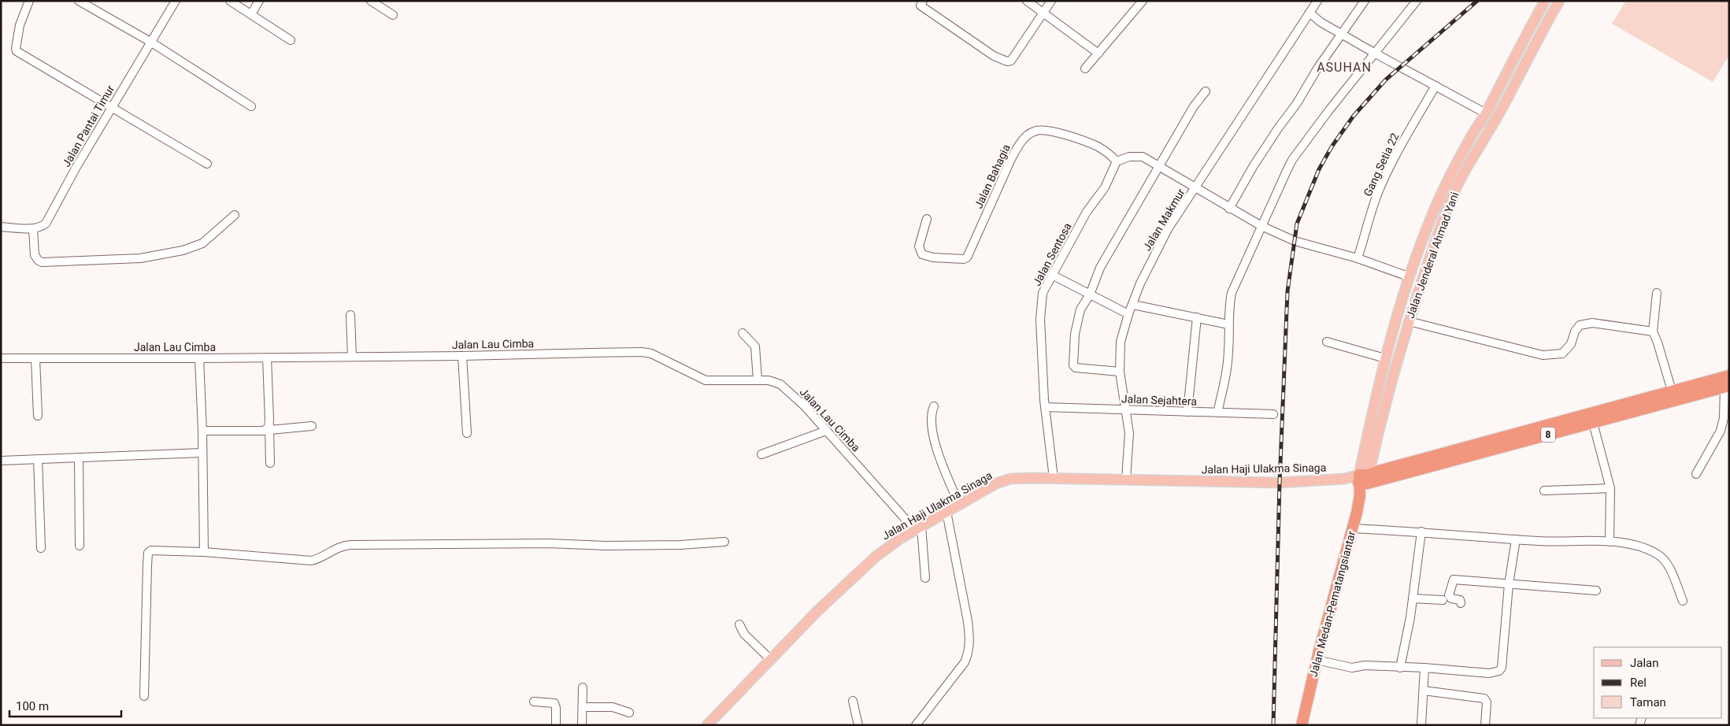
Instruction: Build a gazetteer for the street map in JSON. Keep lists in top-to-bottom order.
{
  "streets": {
    "highway": ["8", "Jalan Medan-Pematangsiantar"],
    "main road": ["Jalan Jenderal Ahmad Yani", "Jalan Haji Ulakma Sinaga"],
    "street": [
      "Jalan Pantai Timur",
      "Gang Setia 22",
      "Jalan Bahagia",
      "Jalan Makmur",
      "Jalan Sentosa",
      "Jalan Lau Cimba",
      "Jalan Sejahtera"
    ]
  },
  "crossings": [
    ["Jalan Bahagia", "Jalan Sentosa"],
    ["Jalan Makmur", "Jalan Sejahtera"],
    ["Jalan Makmur", "Jalan Haji Ulakma Sinaga"],
    ["Jalan Sentosa", "Jalan Sejahtera"],
    ["Jalan Sentosa", "Jalan Haji Ulakma Sinaga"],
    ["Jalan Jenderal Ahmad Yani", "8"],
    ["Jalan Jenderal Ahmad Yani", "Jalan Haji Ulakma Sinaga"],
    ["Jalan Jenderal Ahmad Yani", "Jalan Medan-Pematangsiantar"],
    ["Jalan Lau Cimba", "Jalan Haji Ulakma Sinaga"],
    ["8", "Jalan Haji Ulakma Sinaga"],
    ["8", "Jalan Medan-Pematangsiantar"],
    ["Jalan Haji Ulakma Sinaga", "Jalan Medan-Pematangsiantar"]
  ],
  "districts": ["ASUHAN"],
  "legend": ["Jalan", "Rel", "Taman"],
  "scale_bar": "100 m"
}
